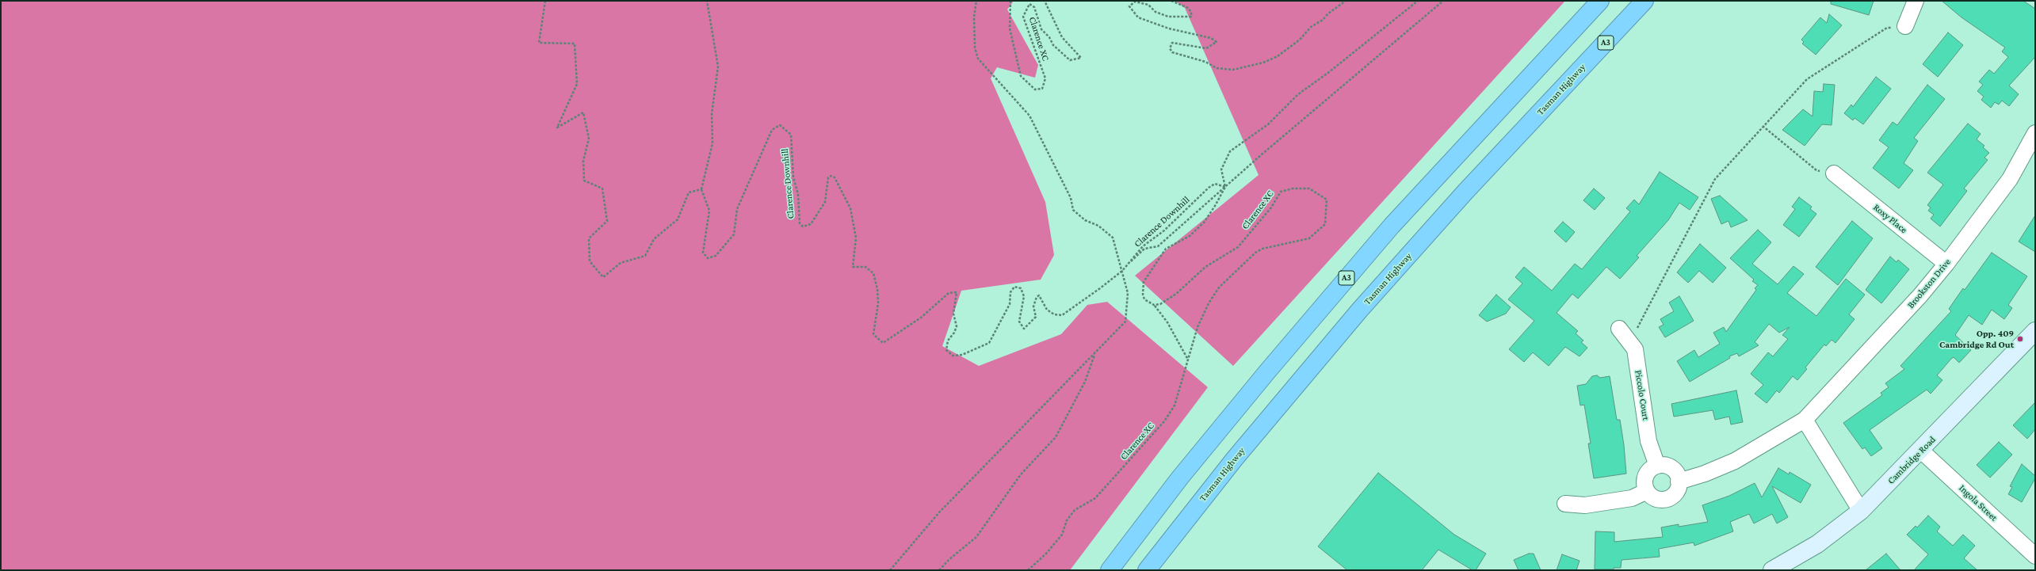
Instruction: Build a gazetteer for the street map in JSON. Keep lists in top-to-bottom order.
{
  "streets": {
    "highway": ["A3", "Tasman Highway"],
    "main road": ["Cambridge Road"],
    "street": [
      "Roxy Place",
      "Brookston Drive",
      "Piccolo Court",
      "Ingola Street"
    ],
    "path": ["Clarence XC", "Clarence Downhill"]
  },
  "crossings": [
    ["Roxy Place", "Brookston Drive"],
    ["Brookston Drive", "Piccolo Court"],
    ["Cambridge Road", "Ingola Street"]
  ],
  "places": ["Opp. 409 Cambridge Rd Out"]
}
